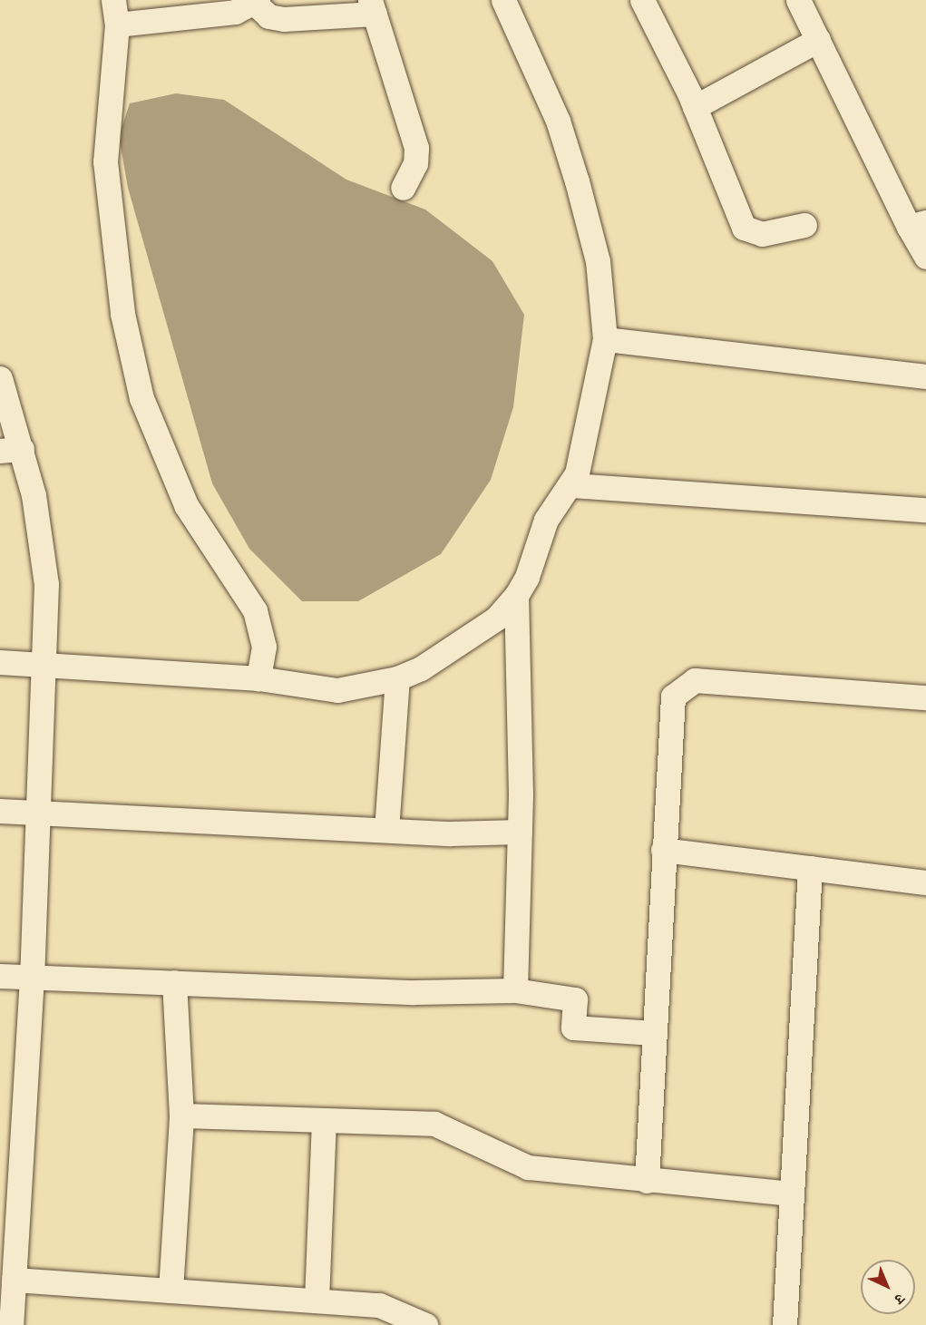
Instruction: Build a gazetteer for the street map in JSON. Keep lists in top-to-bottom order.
{
  "north": "bottom right"
}
